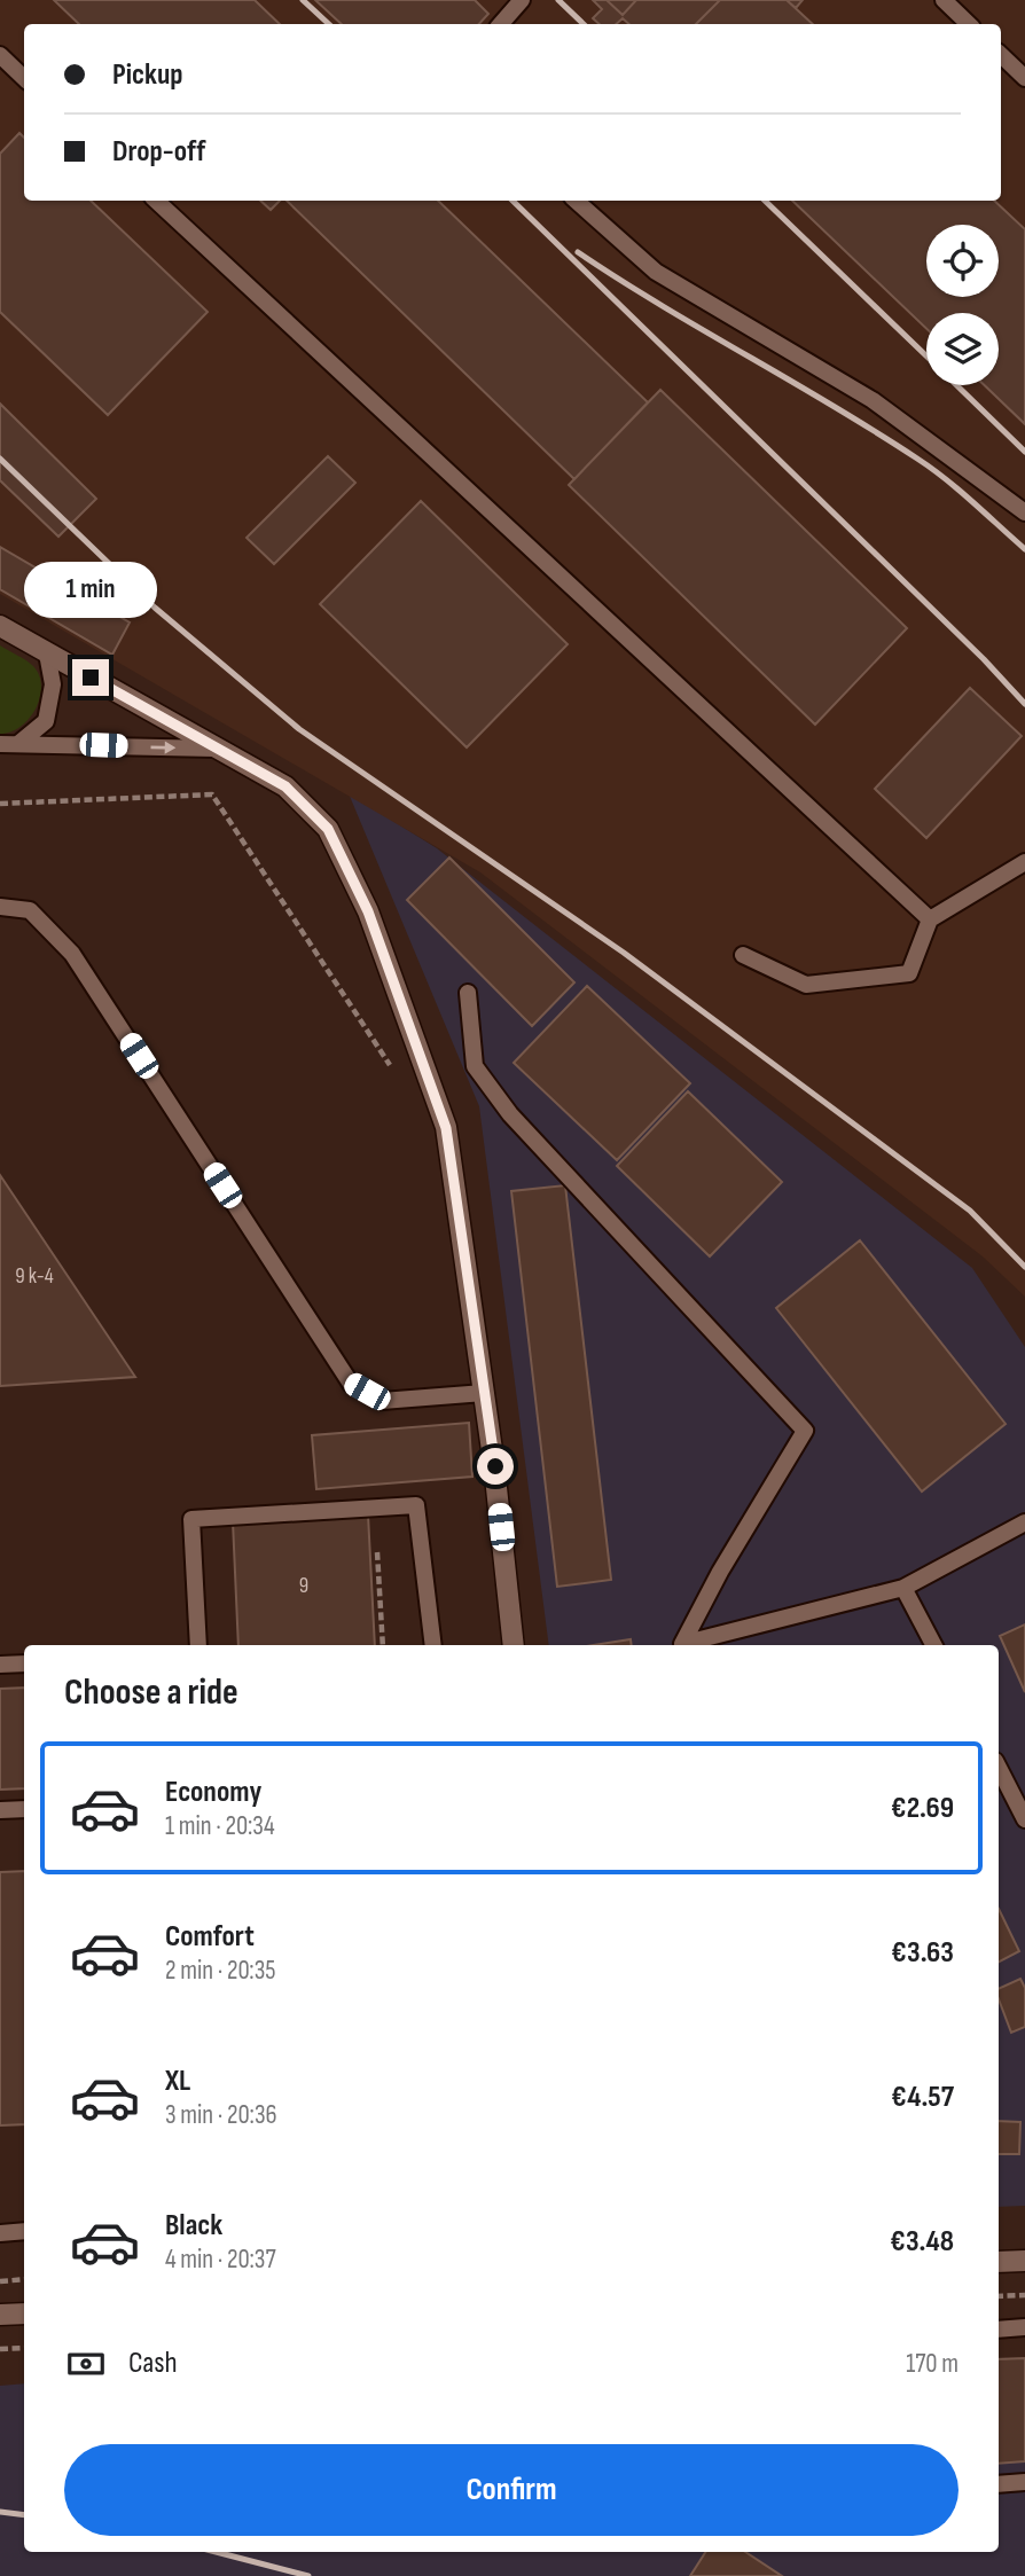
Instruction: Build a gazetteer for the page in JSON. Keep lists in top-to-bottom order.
{
  "house_numbers": ["9 k-4", "9"],
  "page": {
    "banner": ["Pickup", "Drop-off"],
    "bubble": "1 min",
    "heading": "Choose a ride",
    "list": [
      {
        "name": "Economy",
        "note": "1 min · 20:34",
        "value": "€2.69"
      },
      {
        "name": "Comfort",
        "note": "2 min · 20:35",
        "value": "€3.63"
      },
      {
        "name": "XL",
        "note": "3 min · 20:36",
        "value": "€4.57"
      },
      {
        "name": "Black",
        "note": "4 min · 20:37",
        "value": "€3.48"
      }
    ],
    "pay": ["Cash", "170 m"],
    "buttons": "Confirm"
  }
}
